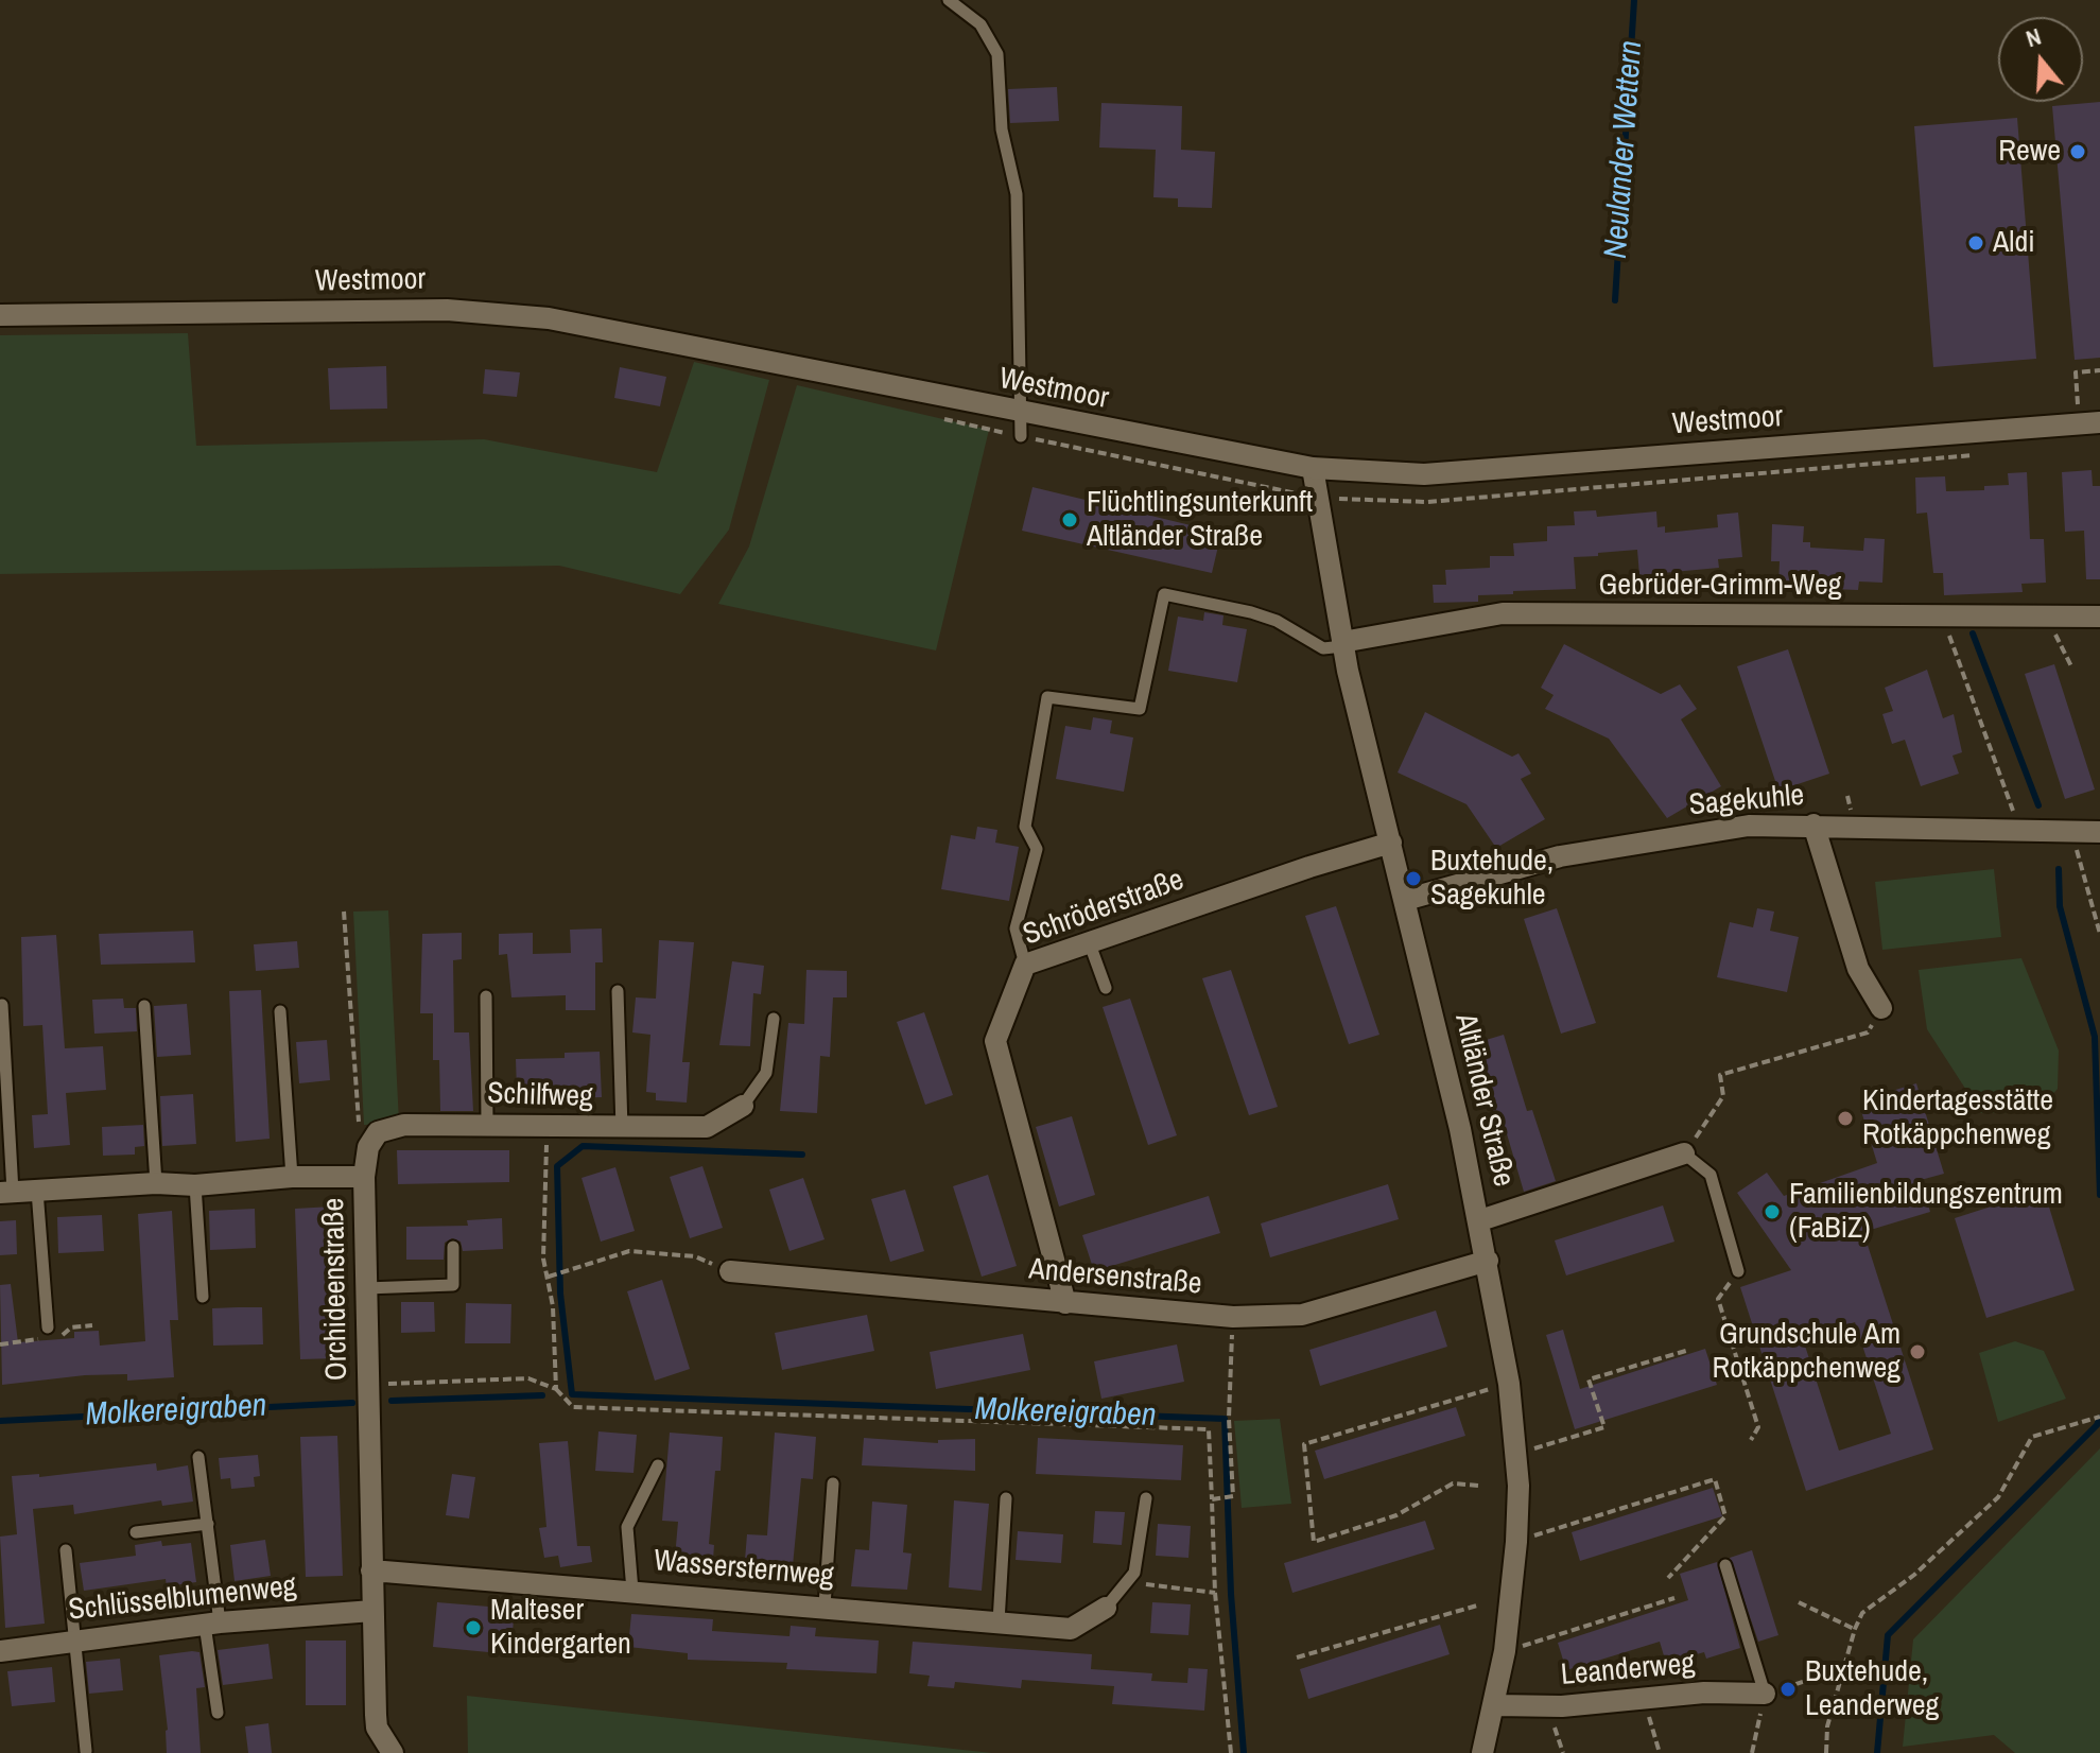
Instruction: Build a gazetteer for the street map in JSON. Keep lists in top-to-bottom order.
{
  "streets": {
    "street": [
      "Westmoor",
      "Gebrüder-Grimm-Weg",
      "Sagekuhle",
      "Schröderstraße",
      "Schilfweg",
      "Altländer Straße",
      "Andersenstraße",
      "Orchideenstraße",
      "Wassersternweg",
      "Schlüsselblumenweg",
      "Leanderweg"
    ]
  },
  "crossings": [
    ["Westmoor", "Altländer Straße"],
    ["Gebrüder-Grimm-Weg", "Altländer Straße"],
    ["Sagekuhle", "Altländer Straße"],
    ["Schröderstraße", "Altländer Straße"],
    ["Schröderstraße", "Andersenstraße"],
    ["Altländer Straße", "Andersenstraße"],
    ["Altländer Straße", "Leanderweg"],
    ["Orchideenstraße", "Wassersternweg"],
    ["Orchideenstraße", "Schlüsselblumenweg"]
  ],
  "water": ["Neulander Wettern", "Molkereigraben"],
  "places": [
    "Rewe",
    "Aldi",
    "Flüchtlingsunterkunft Altländer Straße",
    "Buxtehude, Sagekuhle",
    "Kindertagesstätte Rotkäppchenweg",
    "Familienbildungszentrum (FaBiZ)",
    "Grundschule Am Rotkäppchenweg",
    "Malteser Kindergarten",
    "Buxtehude, Leanderweg"
  ],
  "north": "top"
}
